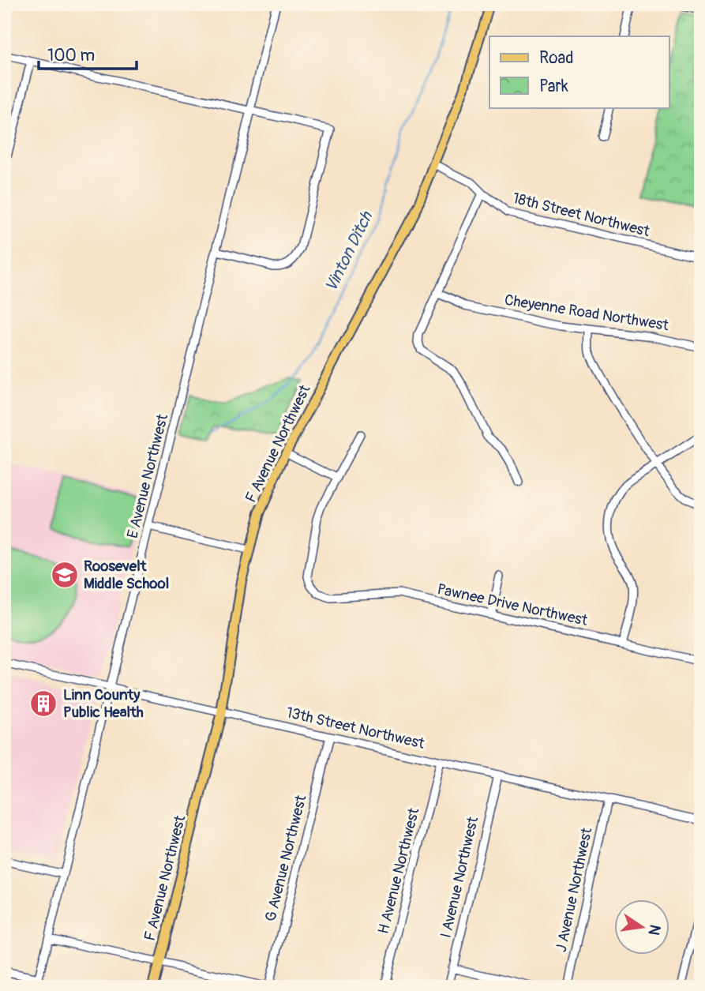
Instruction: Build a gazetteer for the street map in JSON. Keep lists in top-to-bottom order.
{
  "streets": {
    "main road": ["F Avenue Northwest"],
    "street": [
      "18th Street Northwest",
      "Cheyenne Road Northwest",
      "E Avenue Northwest",
      "Pawnee Drive Northwest",
      "13th Street Northwest",
      "G Avenue Northwest",
      "H Avenue Northwest",
      "I Avenue Northwest",
      "J Avenue Northwest"
    ]
  },
  "crossings": [
    ["18th Street Northwest", "F Avenue Northwest"],
    ["F Avenue Northwest", "13th Street Northwest"],
    ["E Avenue Northwest", "13th Street Northwest"],
    ["13th Street Northwest", "G Avenue Northwest"],
    ["13th Street Northwest", "H Avenue Northwest"],
    ["13th Street Northwest", "I Avenue Northwest"],
    ["13th Street Northwest", "J Avenue Northwest"]
  ],
  "water": ["Vinton Ditch"],
  "places": {
    "school or university": ["Roosevelt Middle School"],
    "building": ["Linn County Public Health"]
  },
  "legend": ["Road", "Park"],
  "scale_bar": "100 m",
  "north": "right"
}
